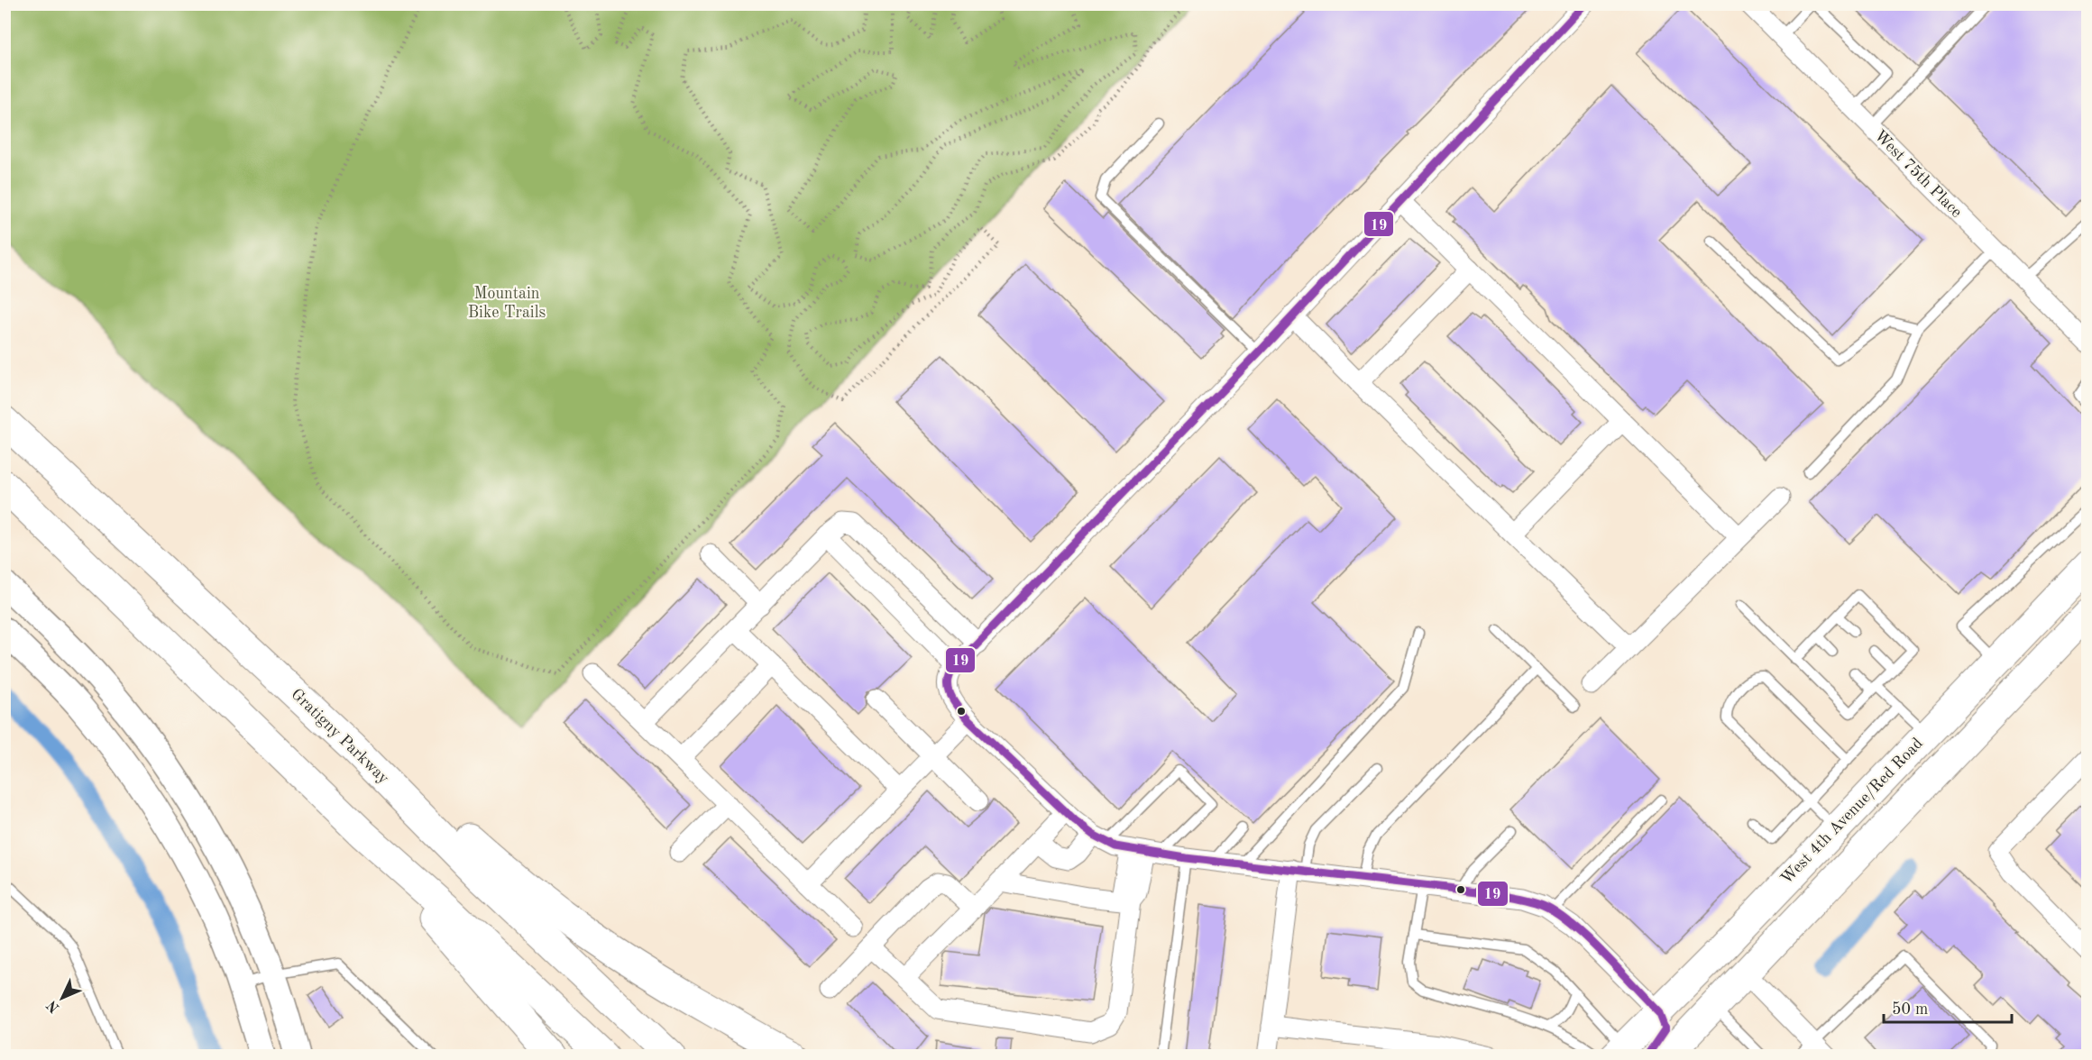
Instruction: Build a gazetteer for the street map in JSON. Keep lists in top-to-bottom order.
{
  "streets": {
    "highway": ["Gratigny Parkway"],
    "main road": ["West 4th Avenue/Red Road"],
    "street": ["West 75th Place"]
  },
  "parks": ["Mountain Bike Trails"],
  "lines": ["transit line 19"],
  "scale_bar": "50 m",
  "north": "bottom left"
}
